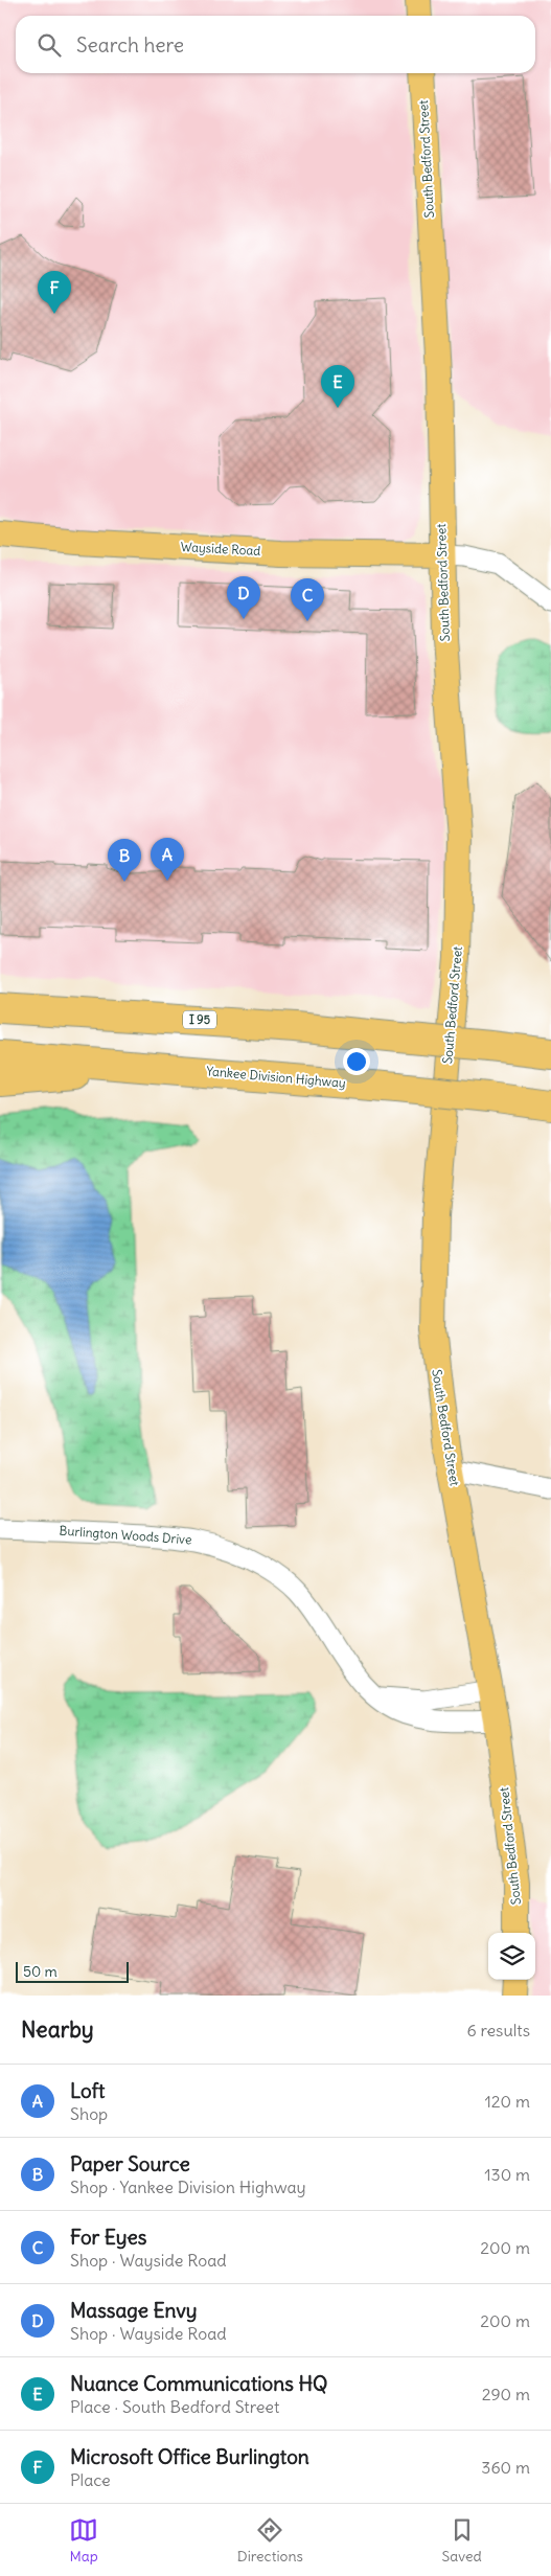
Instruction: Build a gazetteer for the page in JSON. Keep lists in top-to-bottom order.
{
  "streets": {
    "highway": ["I 95", "Yankee Division Highway"],
    "main road": ["South Bedford Street", "Wayside Road"],
    "street": ["Burlington Woods Drive"]
  },
  "crossings": [
    ["South Bedford Street", "Wayside Road"],
    ["South Bedford Street", "Burlington Woods Drive"]
  ],
  "scale_bar": "50 m",
  "page": {
    "search": "Search here",
    "pins": [
      "F",
      "E",
      "D",
      "C",
      "A",
      "B"
    ],
    "scale": "50 m",
    "heading": ["Nearby", "6 results"],
    "list": [
      {
        "mark": "A",
        "name": "Loft",
        "note": "Shop",
        "value": "120 m"
      },
      {
        "mark": "B",
        "name": "Paper Source",
        "note": "Shop · Yankee Division Highway",
        "value": "130 m"
      },
      {
        "mark": "C",
        "name": "For Eyes",
        "note": "Shop · Wayside Road",
        "value": "200 m"
      },
      {
        "mark": "D",
        "name": "Massage Envy",
        "note": "Shop · Wayside Road",
        "value": "200 m"
      },
      {
        "mark": "E",
        "name": "Nuance Communications HQ",
        "note": "Place · South Bedford Street",
        "value": "290 m"
      },
      {
        "mark": "F",
        "name": "Microsoft Office Burlington",
        "note": "Place",
        "value": "360 m"
      }
    ],
    "nav": ["Map", "Directions", "Saved"]
  }
}
